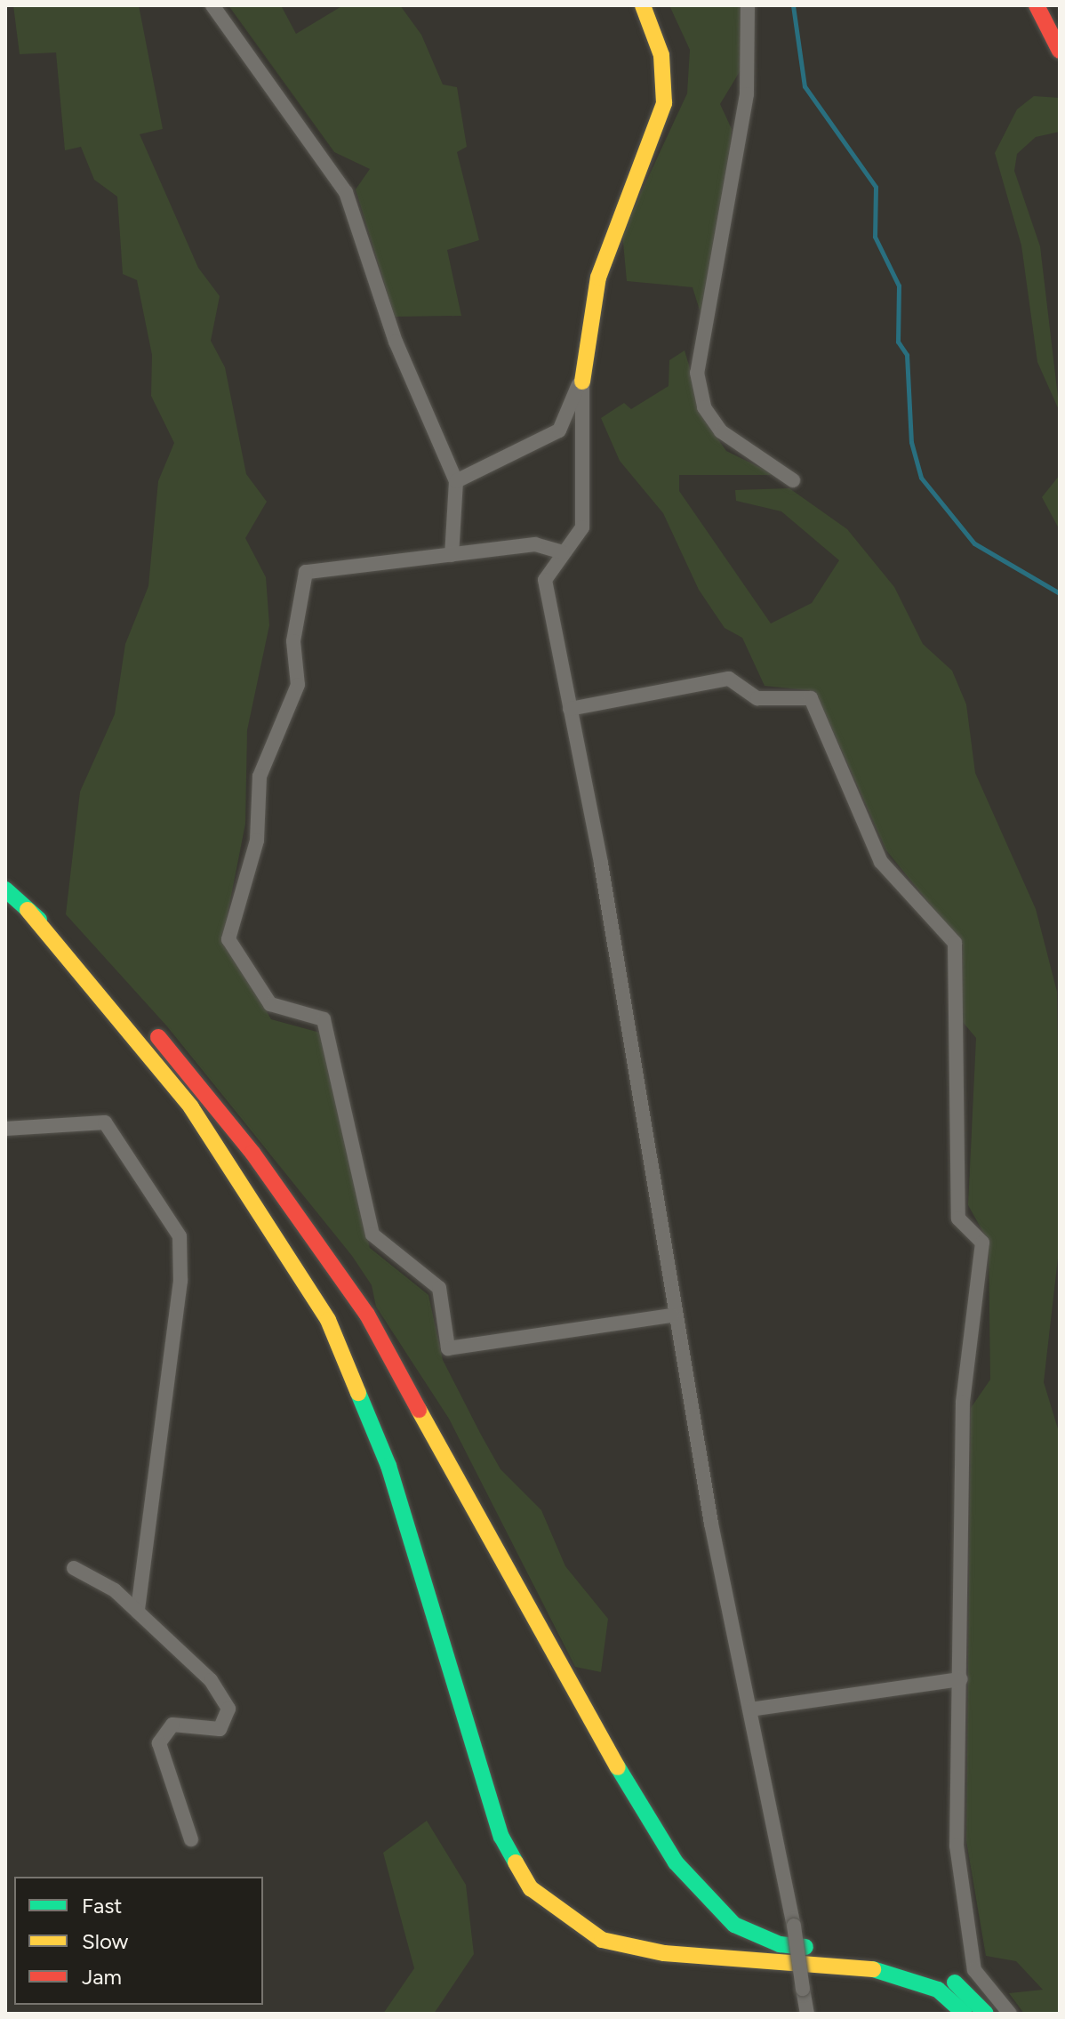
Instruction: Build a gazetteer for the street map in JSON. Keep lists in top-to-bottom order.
{
  "legend": ["Fast", "Slow", "Jam"]
}
